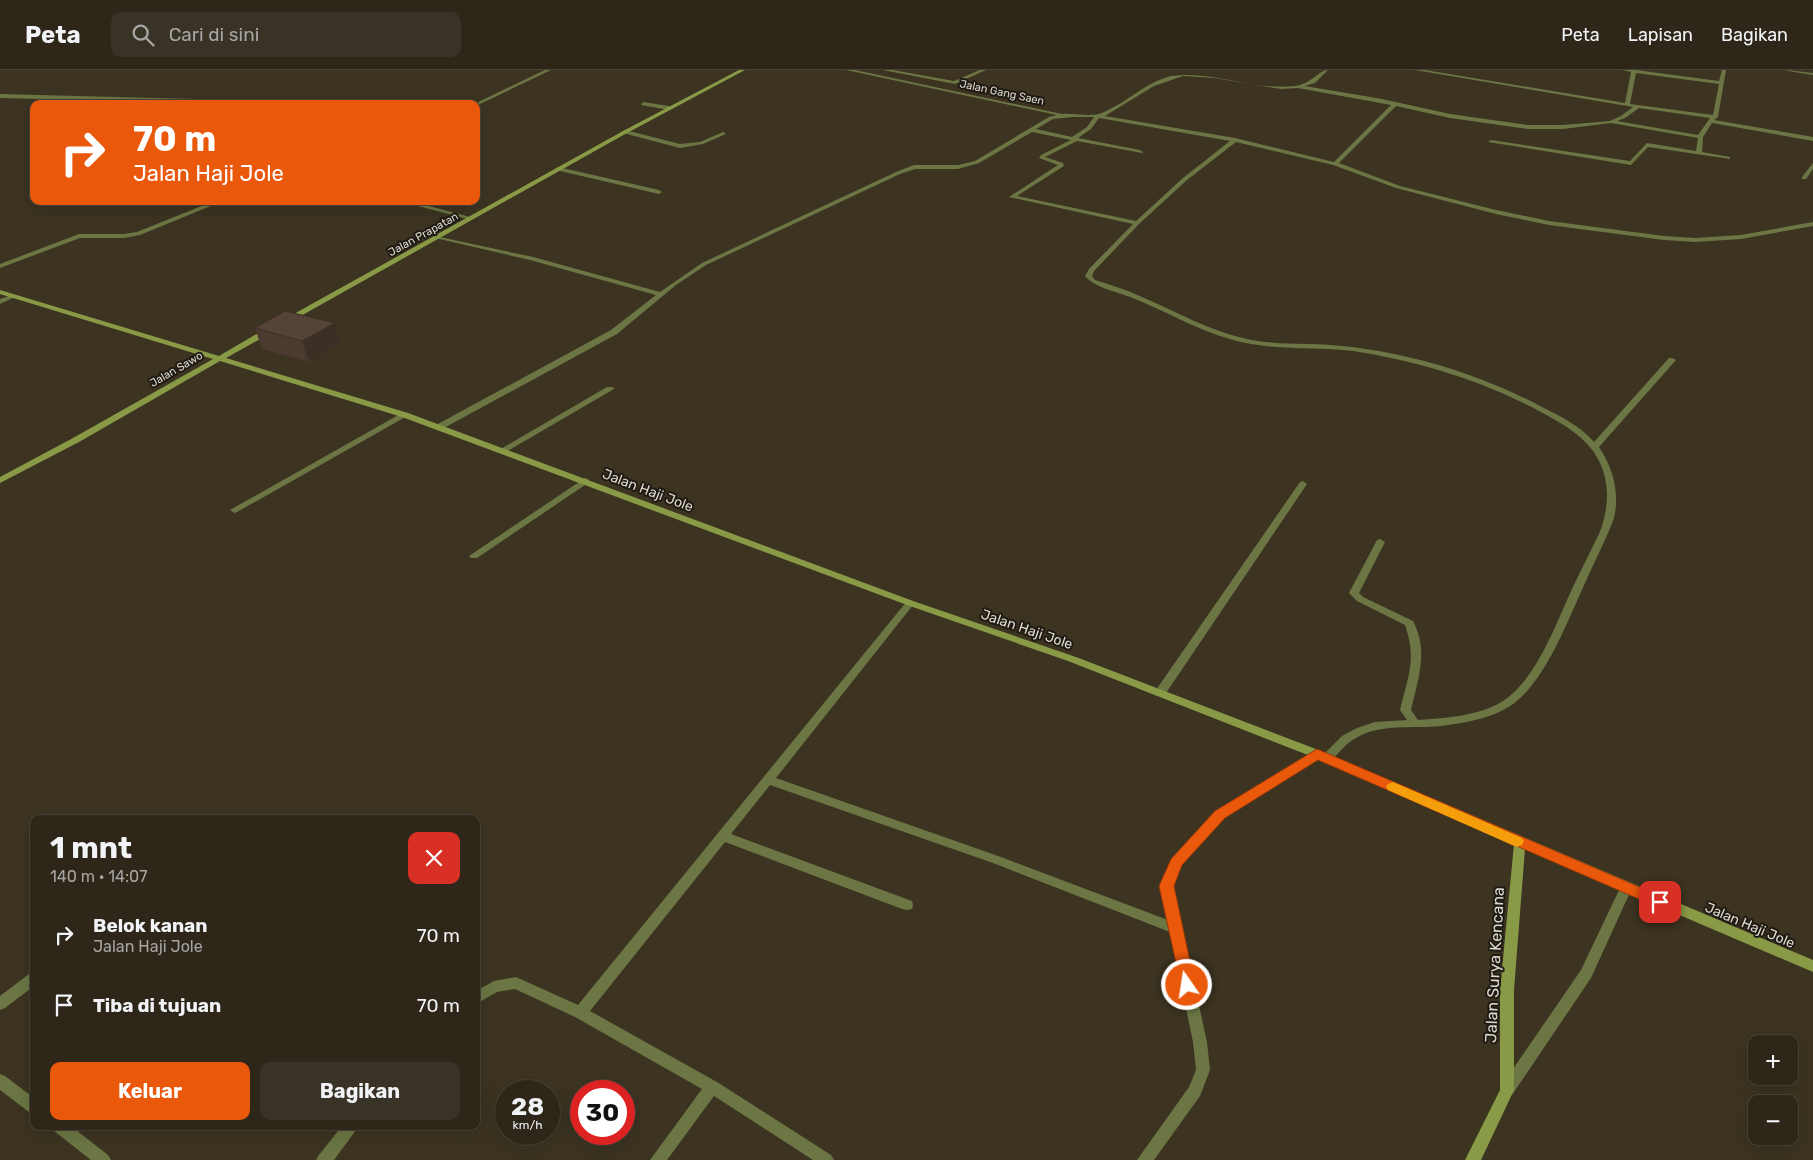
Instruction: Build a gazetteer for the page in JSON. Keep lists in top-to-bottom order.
{
  "streets": {
    "main road": [
      "Jalan Prapatan",
      "Jalan Sawo",
      "Jalan Haji Jole",
      "Jalan Surya Kencana"
    ],
    "street": ["Jalan Gang Saen"]
  },
  "crossings": [
    ["Jalan Prapatan", "Jalan Sawo"],
    ["Jalan Prapatan", "Jalan Haji Jole"],
    ["Jalan Sawo", "Jalan Haji Jole"],
    ["Jalan Haji Jole", "Jalan Surya Kencana"]
  ],
  "page": {
    "header": "Peta",
    "search": "Cari di sini",
    "nav": ["Peta", "Lapisan", "Bagikan"],
    "turn": ["70 m", "Jalan Haji Jole"],
    "heading": ["1 mnt", "140 m · 14:07"],
    "list": [
      {
        "name": "Belok kanan",
        "note": "Jalan Haji Jole",
        "value": "70 m"
      },
      {
        "name": "Tiba di tujuan",
        "value": "70 m"
      }
    ],
    "map_buttons": ["+", "−"],
    "buttons": ["Keluar", "Bagikan"],
    "speed": "28 km/h",
    "limit": "30"
  }
}
